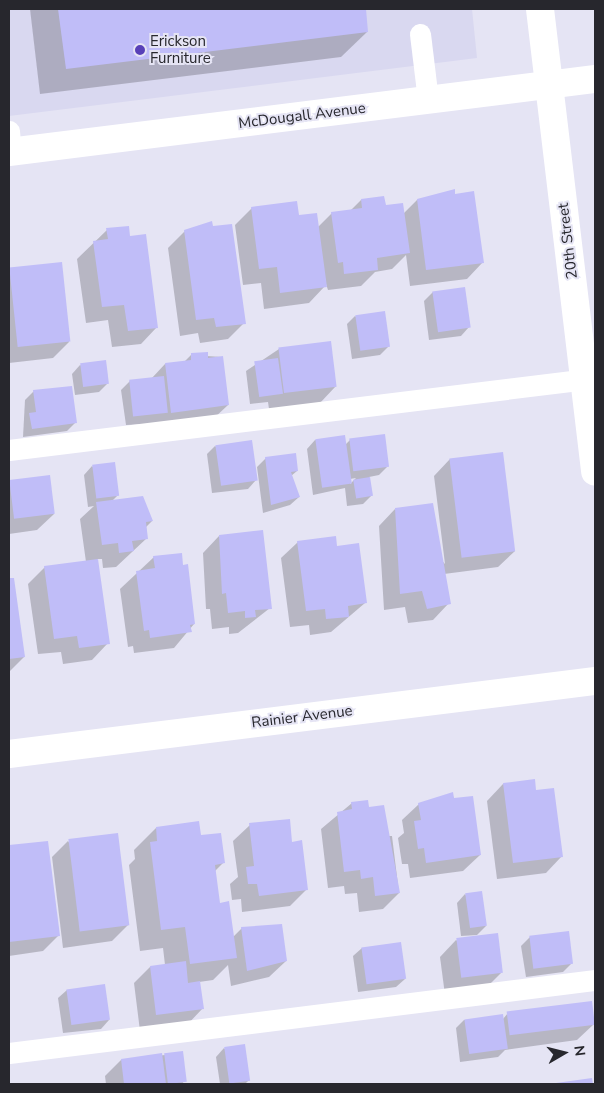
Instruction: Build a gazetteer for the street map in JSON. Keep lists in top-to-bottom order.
{
  "streets": {
    "street": ["McDougall Avenue", "20th Street", "Rainier Avenue"]
  },
  "crossings": [
    ["McDougall Avenue", "20th Street"]
  ],
  "places": ["Erickson Furniture"],
  "north": "right"
}
